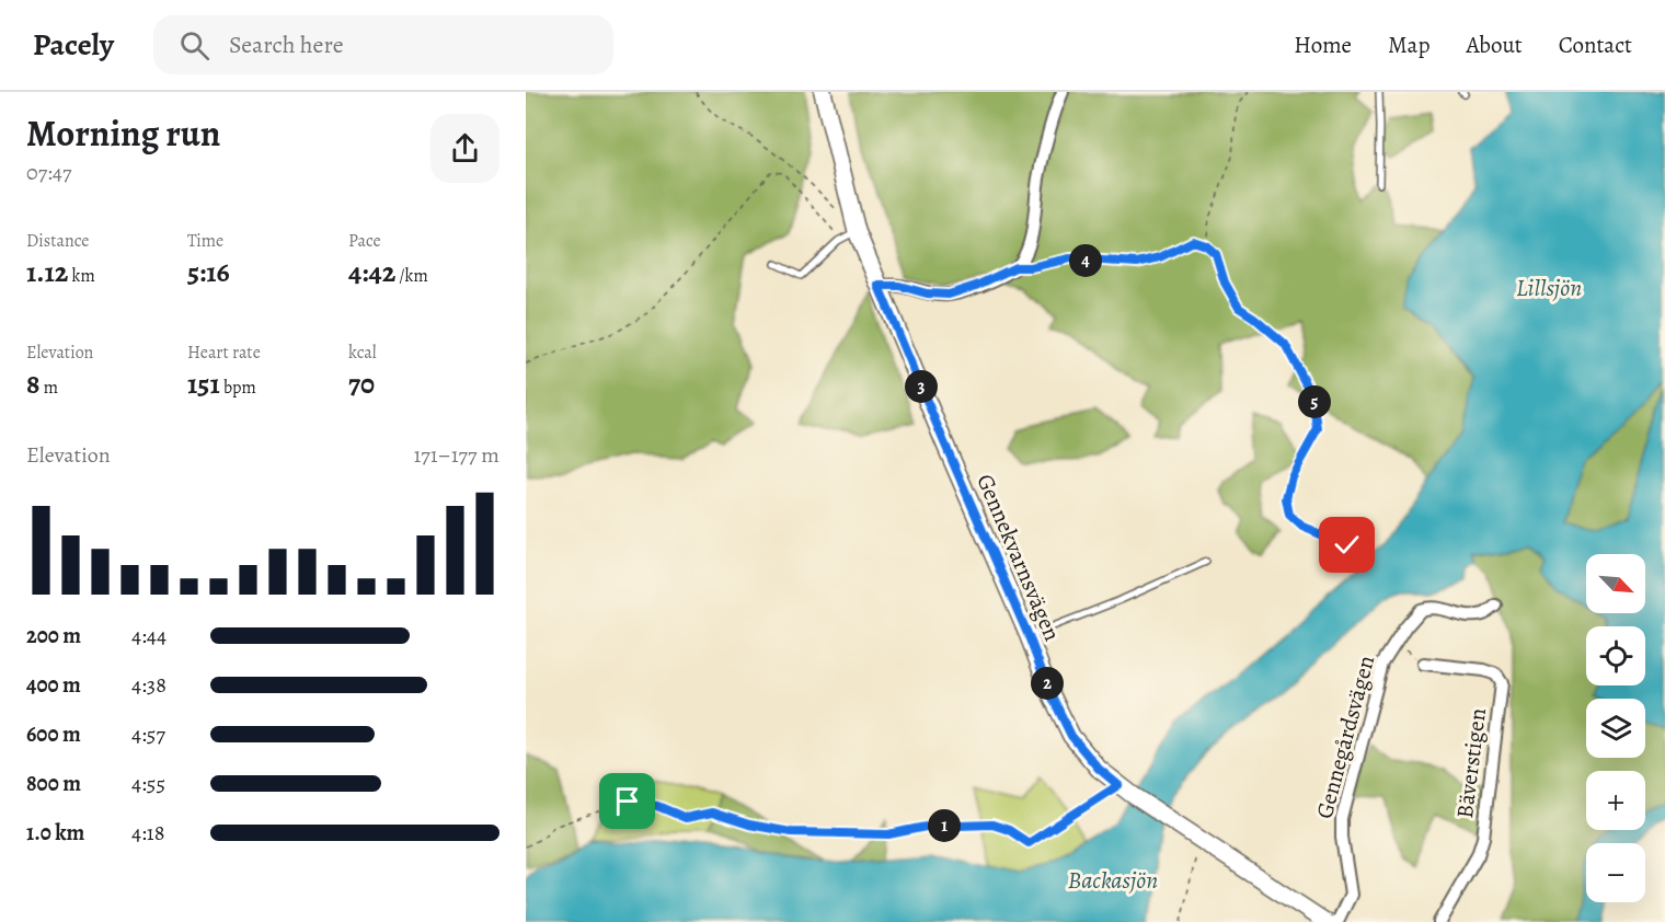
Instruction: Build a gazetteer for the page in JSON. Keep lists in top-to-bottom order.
{
  "streets": {
    "street": ["Gennekvarnsvägen", "Gennegårdsvägen", "Bäverstigen"]
  },
  "water": ["Lillsjön", "Backasjön"],
  "north": "bottom right",
  "page": {
    "header": "Pacely",
    "search": "Search here",
    "nav": [
      "Home",
      "Map",
      "About",
      "Contact"
    ],
    "heading": ["Morning run", "07:47"],
    "stats": [
      ["Distance", "1.12 km"],
      ["Time", "5:16"],
      ["Pace", "4:42 /km"],
      ["Elevation", "8 m"],
      ["Heart rate", "151 bpm"],
      ["kcal", "70"]
    ],
    "pins": [
      "4",
      "3",
      "5",
      "2",
      "1"
    ],
    "chart": ["Elevation", "171–177 m"],
    "map_buttons": ["+", "−"],
    "list": [
      {
        "name": "200 m",
        "note": "4:44"
      },
      {
        "name": "400 m",
        "note": "4:38"
      },
      {
        "name": "600 m",
        "note": "4:57"
      },
      {
        "name": "800 m",
        "note": "4:55"
      },
      {
        "name": "1.0 km",
        "note": "4:18"
      }
    ]
  }
}
